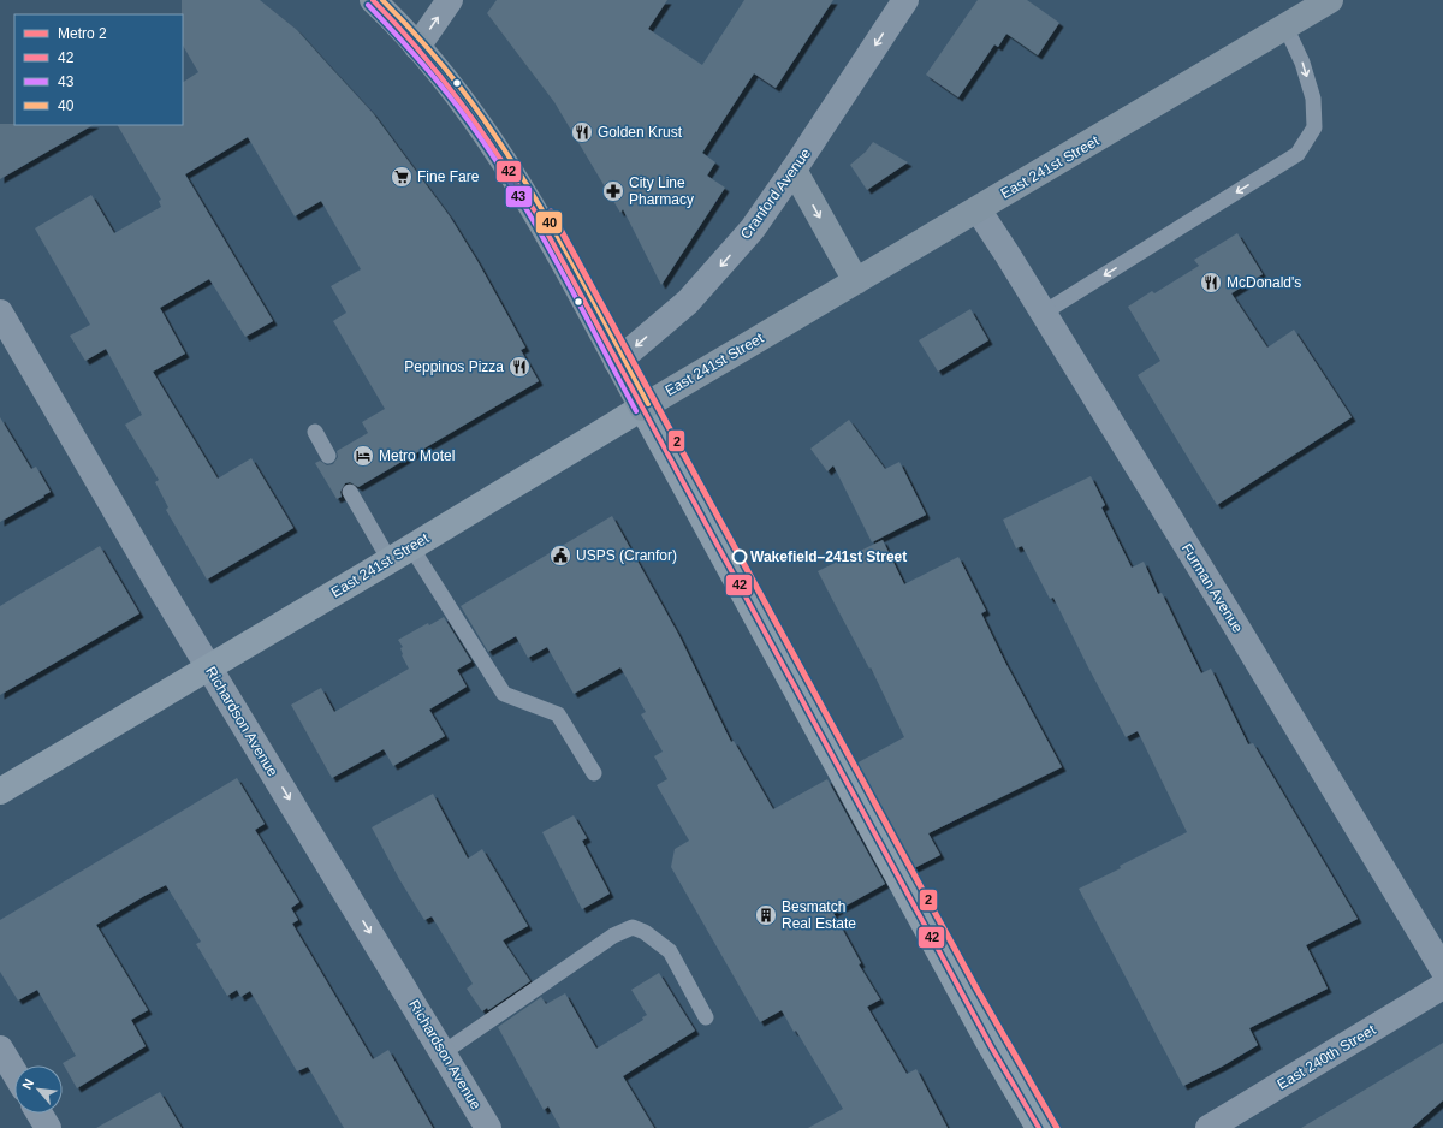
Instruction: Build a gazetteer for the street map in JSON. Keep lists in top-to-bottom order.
{
  "streets": {
    "main road": ["East 241st Street"],
    "street": [
      "Cranford Avenue",
      "Furman Avenue",
      "Richardson Avenue",
      "East 240th Street"
    ]
  },
  "crossings": [
    ["East 241st Street", "Furman Avenue"],
    ["East 241st Street", "Richardson Avenue"]
  ],
  "one_way": ["Cranford Avenue", "Richardson Avenue"],
  "places": {
    "restaurant": ["Golden Krust", "McDonald's", "Peppinos Pizza"],
    "supermarket": ["Fine Fare"],
    "pharmacy": ["City Line Pharmacy"],
    "hotel": ["Metro Motel"],
    "public building": ["USPS (Cranfor)"],
    "other": ["Wakefield–241st Street"],
    "building": ["Besmatch Real Estate"]
  },
  "lines": [
    "transit line 42",
    "transit line 40",
    "transit line 43",
    "metro line 2"
  ],
  "legend": [
    "Metro 2",
    "42",
    "43",
    "40"
  ],
  "north": "top left"
}
